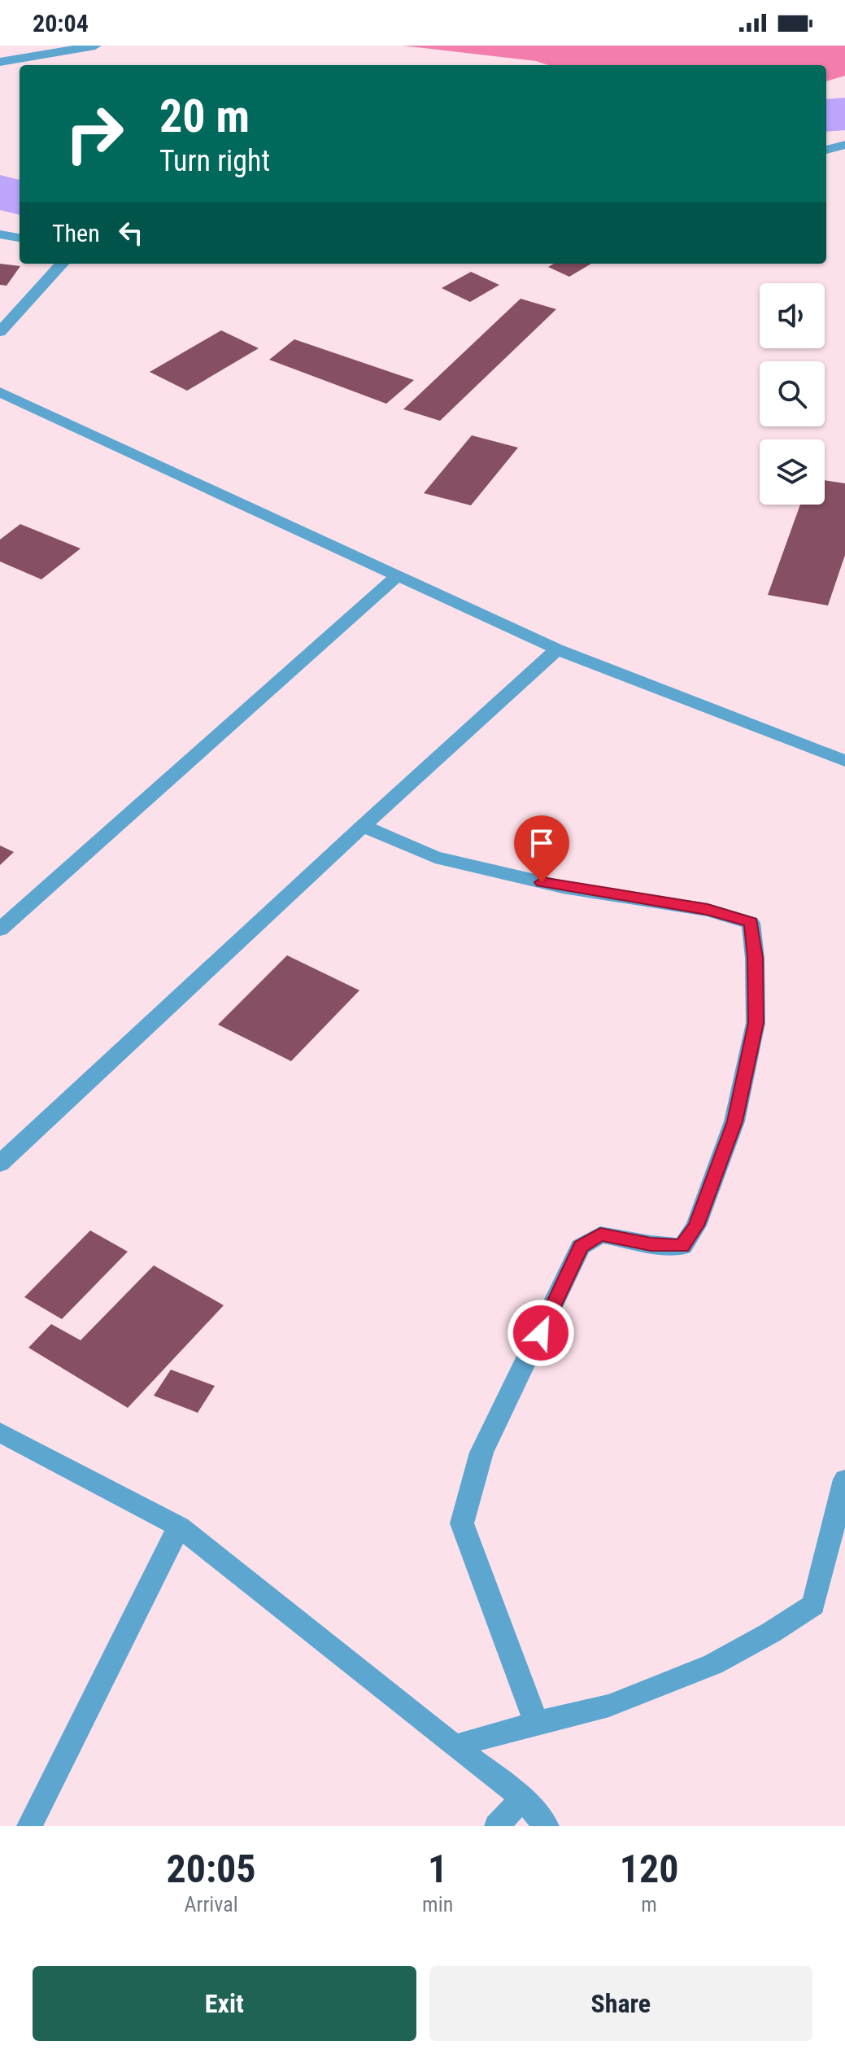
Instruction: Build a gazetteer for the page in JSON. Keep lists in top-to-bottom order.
{
  "page": {
    "status": "20:04",
    "turn": ["20 m", "Turn right"],
    "then": "Then",
    "eta": [
      "20:05",
      "Arrival",
      "1",
      "min",
      "120",
      "m"
    ],
    "buttons": ["Exit", "Share"]
  }
}
